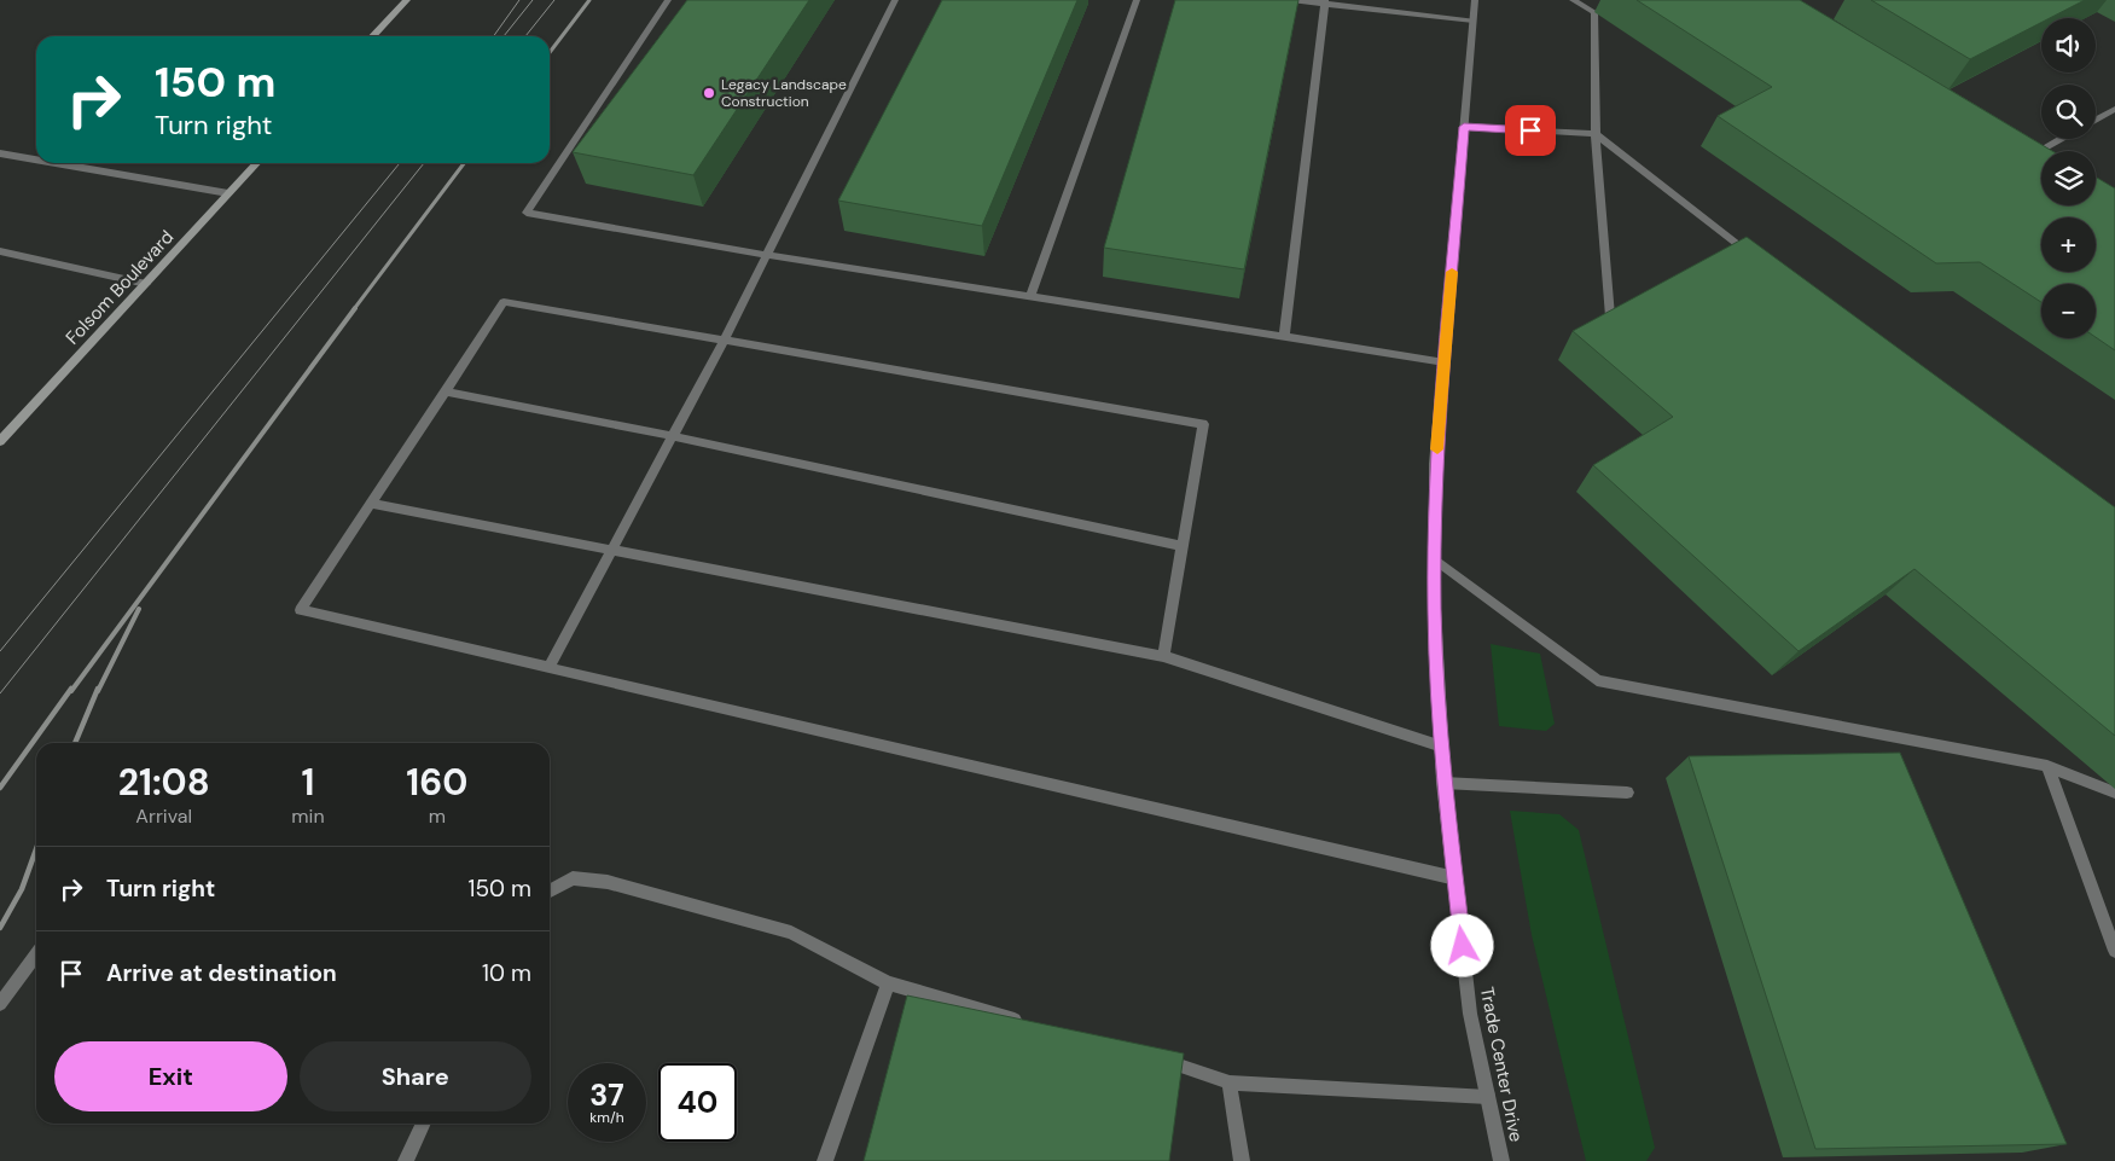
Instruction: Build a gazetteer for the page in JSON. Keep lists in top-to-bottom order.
{
  "streets": {
    "main road": ["Folsom Boulevard"],
    "street": ["Trade Center Drive"]
  },
  "places": ["Legacy Landscape Construction"],
  "page": {
    "map_buttons": ["+", "−"],
    "turn": ["150 m", "Turn right"],
    "eta": [
      "21:08",
      "Arrival",
      "1",
      "min",
      "160",
      "m"
    ],
    "list": [
      {
        "name": "Turn right",
        "value": "150 m"
      },
      {
        "name": "Arrive at destination",
        "value": "10 m"
      }
    ],
    "buttons": ["Exit", "Share"],
    "speed": "37 km/h",
    "limit": "40"
  }
}
